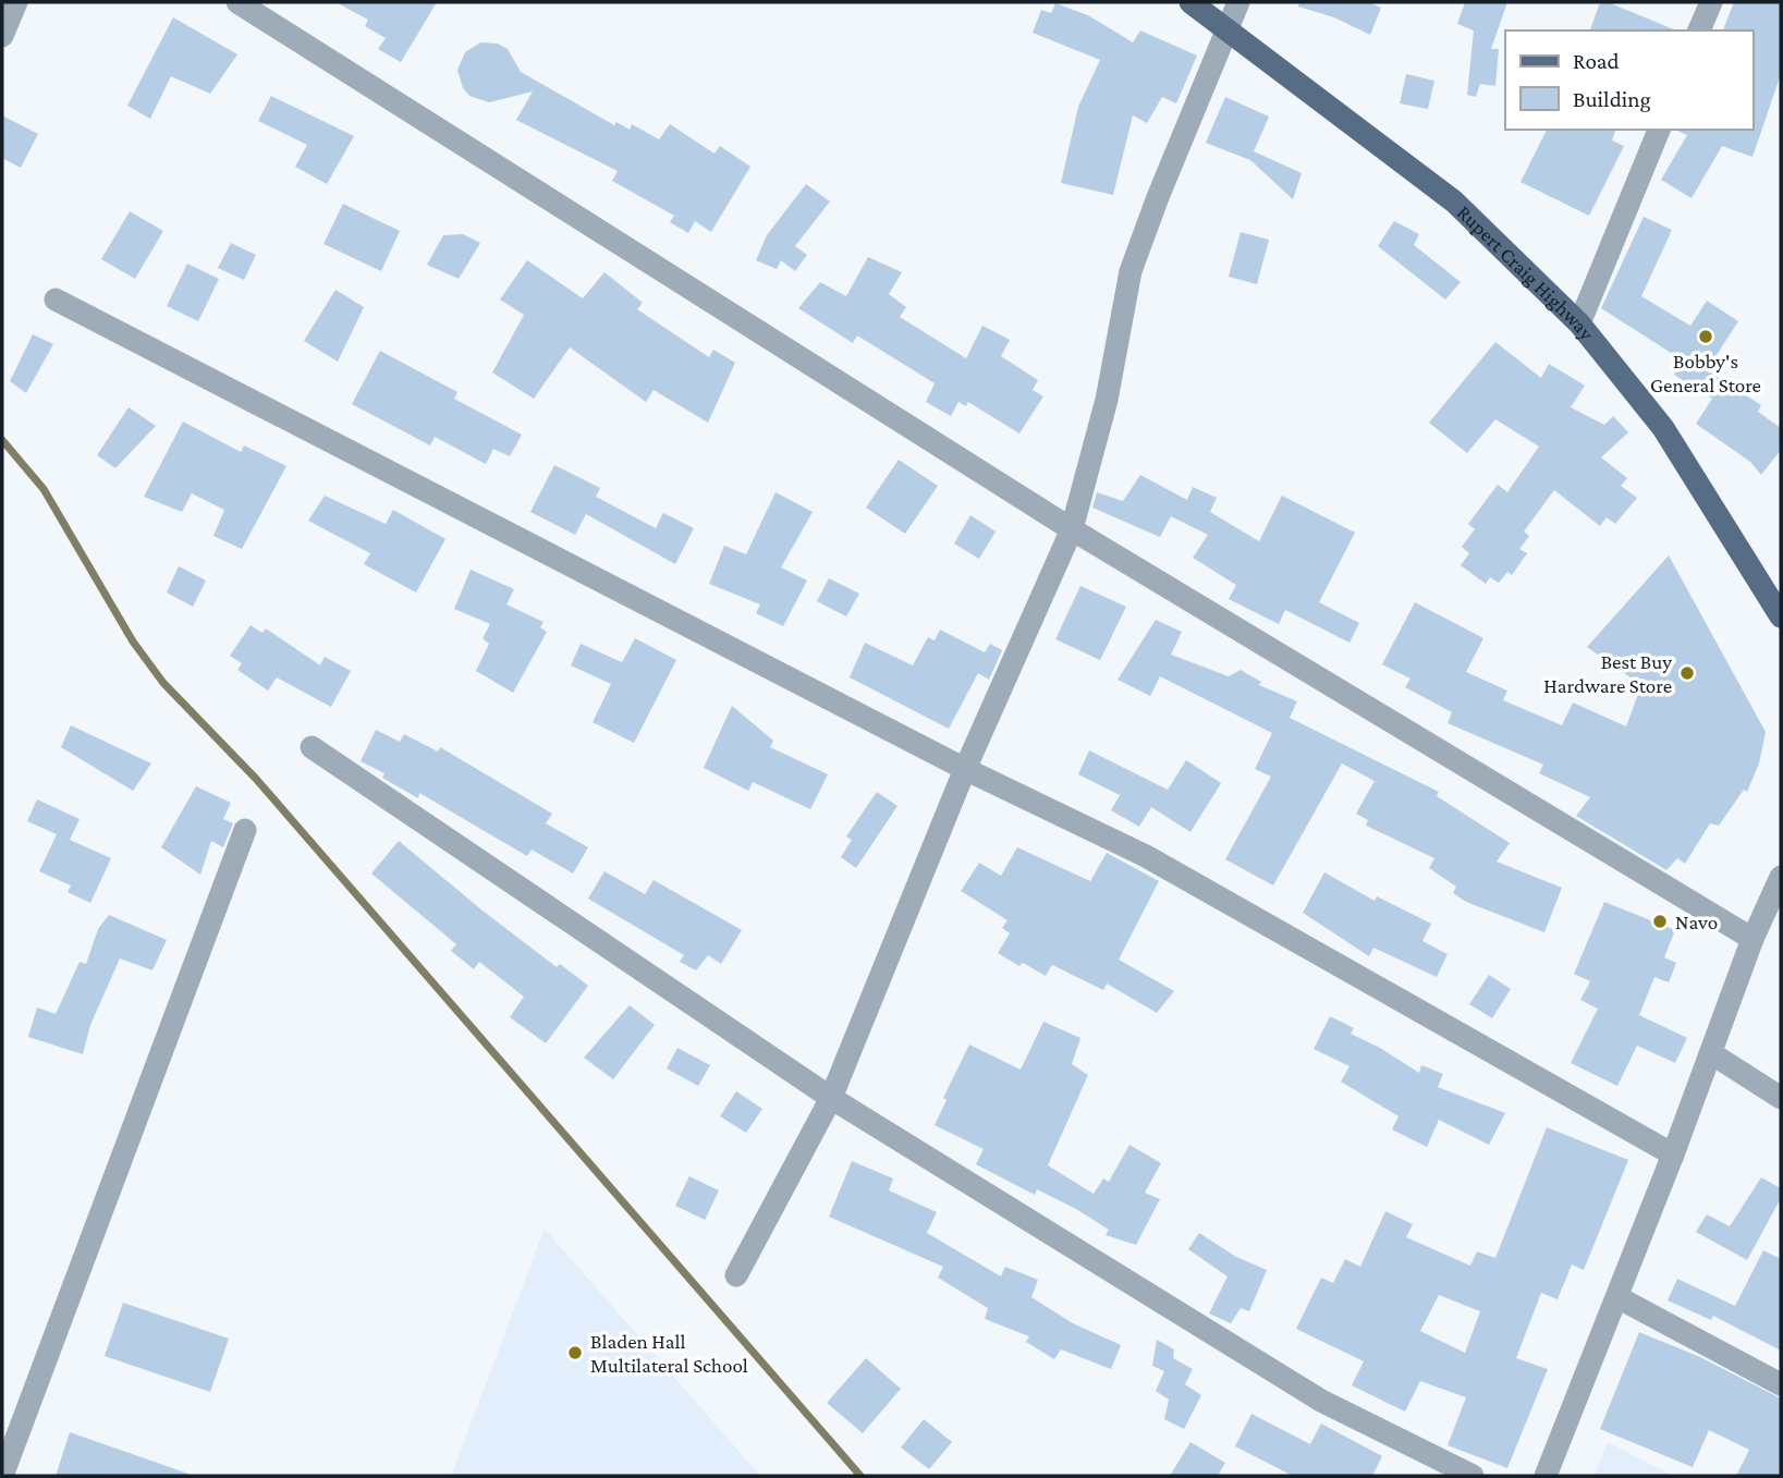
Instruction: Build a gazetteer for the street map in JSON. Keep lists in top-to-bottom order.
{
  "streets": {
    "main road": ["Rupert Craig Highway"]
  },
  "places": [
    "Bobby's General Store",
    "Best Buy Hardware Store",
    "Navo",
    "Bladen Hall Multilateral School"
  ],
  "legend": ["Road", "Building"]
}
